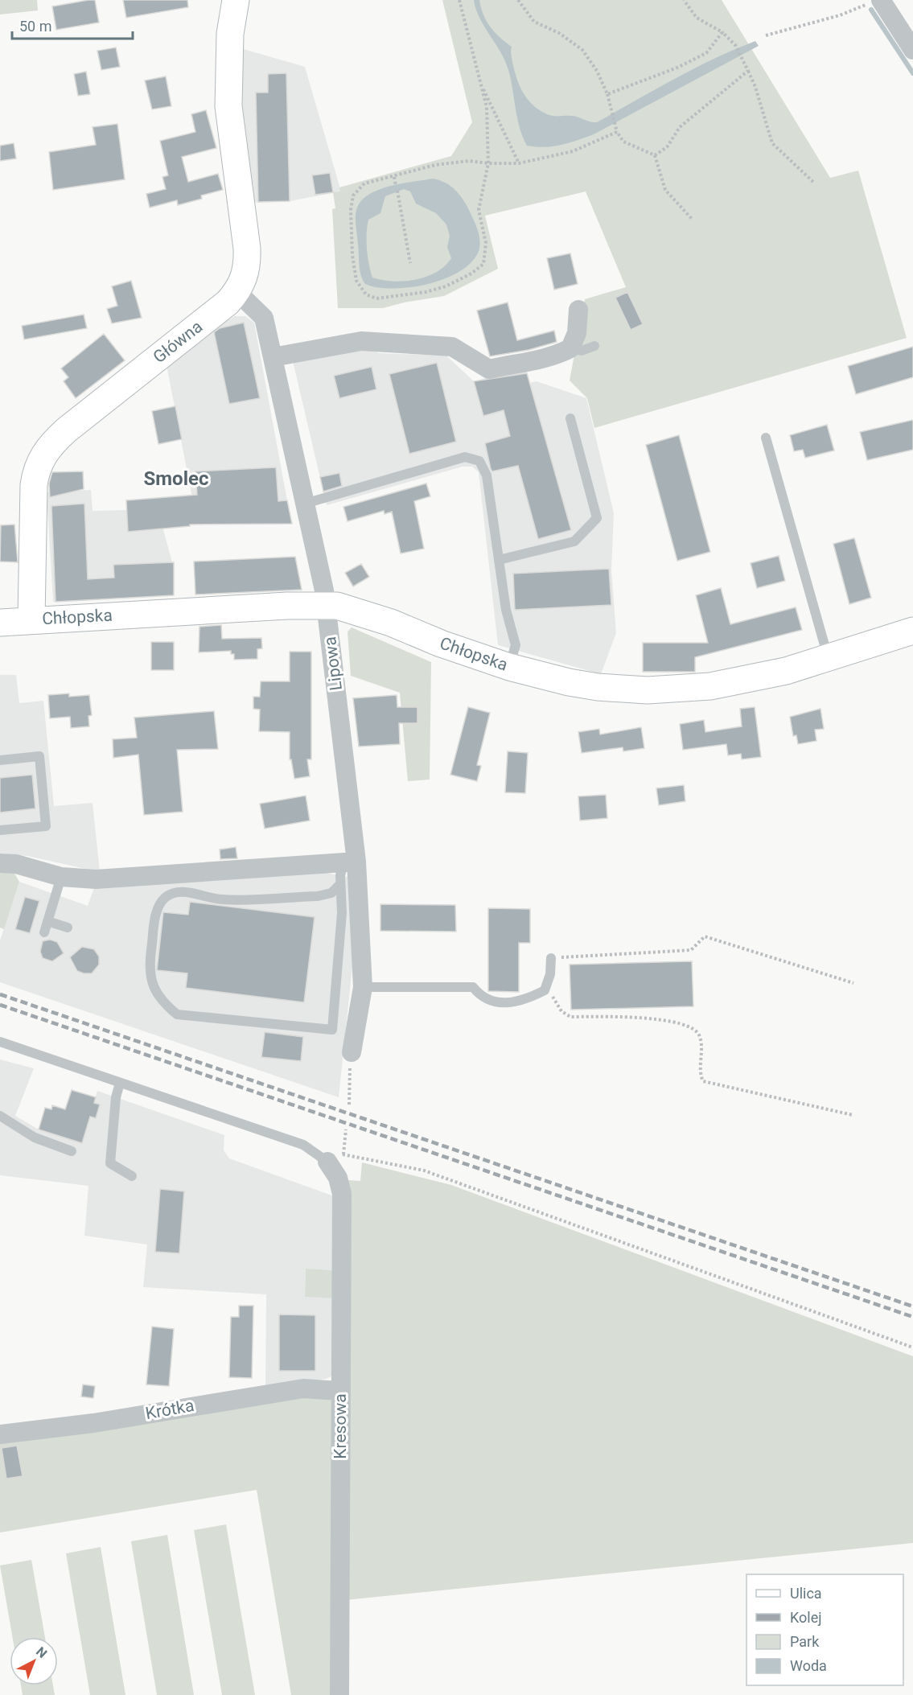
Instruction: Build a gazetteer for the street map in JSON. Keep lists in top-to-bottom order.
{
  "streets": {
    "street": [
      "Główna",
      "Chłopska",
      "Lipowa",
      "Krótka",
      "Kresowa"
    ]
  },
  "crossings": [
    ["Główna", "Chłopska"],
    ["Główna", "Lipowa"],
    ["Chłopska", "Lipowa"],
    ["Krótka", "Kresowa"]
  ],
  "districts": ["Smolec"],
  "legend": [
    "Ulica",
    "Kolej",
    "Park",
    "Woda"
  ],
  "scale_bar": "50 m",
  "north": "top right"
}
